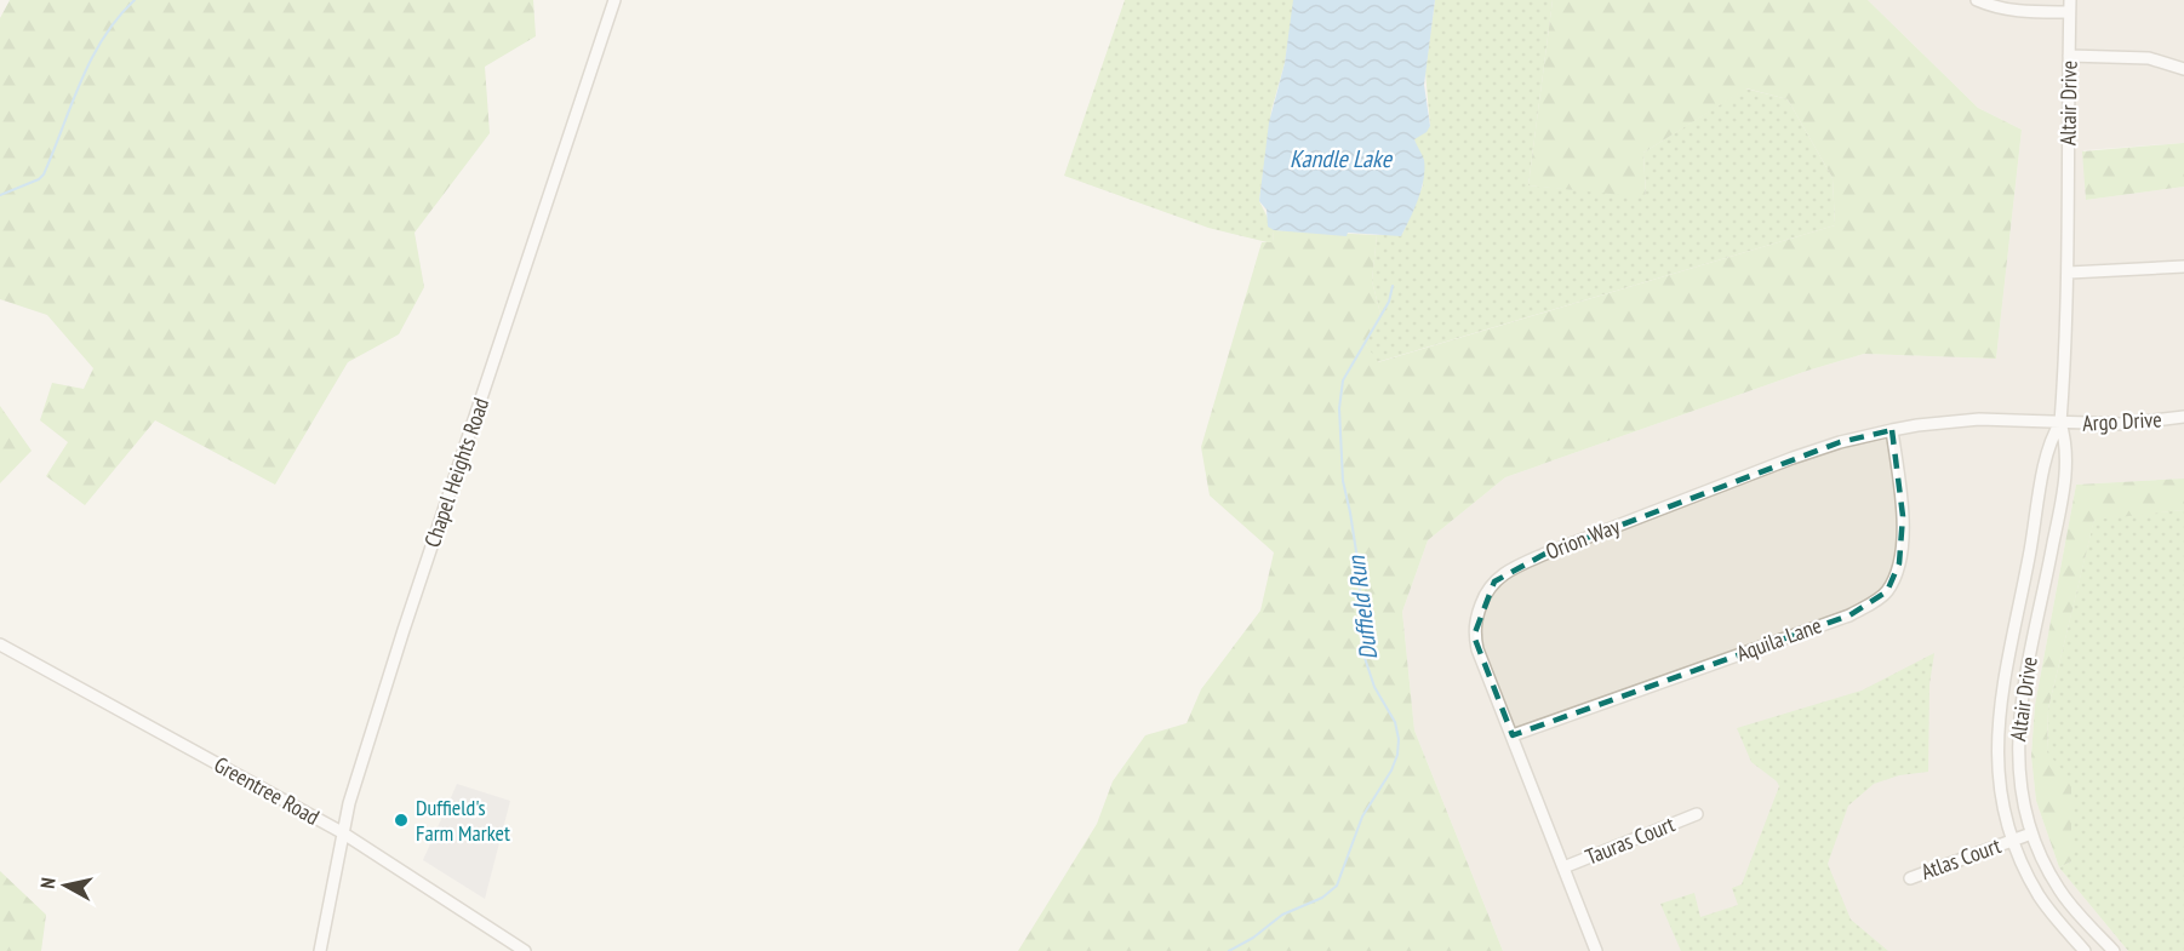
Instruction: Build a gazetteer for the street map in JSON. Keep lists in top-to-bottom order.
{
  "streets": {
    "street": [
      "Altair Drive",
      "Argo Drive",
      "Chapel Heights Road",
      "Orion Way",
      "Aquila Lane",
      "Greentree Road",
      "Tauras Court",
      "Atlas Court"
    ]
  },
  "crossings": [
    ["Altair Drive", "Argo Drive"],
    ["Altair Drive", "Orion Way"],
    ["Altair Drive", "Atlas Court"],
    ["Argo Drive", "Orion Way"],
    ["Chapel Heights Road", "Greentree Road"],
    ["Orion Way", "Aquila Lane"],
    ["Orion Way", "Tauras Court"]
  ],
  "water": ["Kandle Lake", "Duffield Run"],
  "places": ["Duffield's Farm Market"],
  "north": "left"
}
